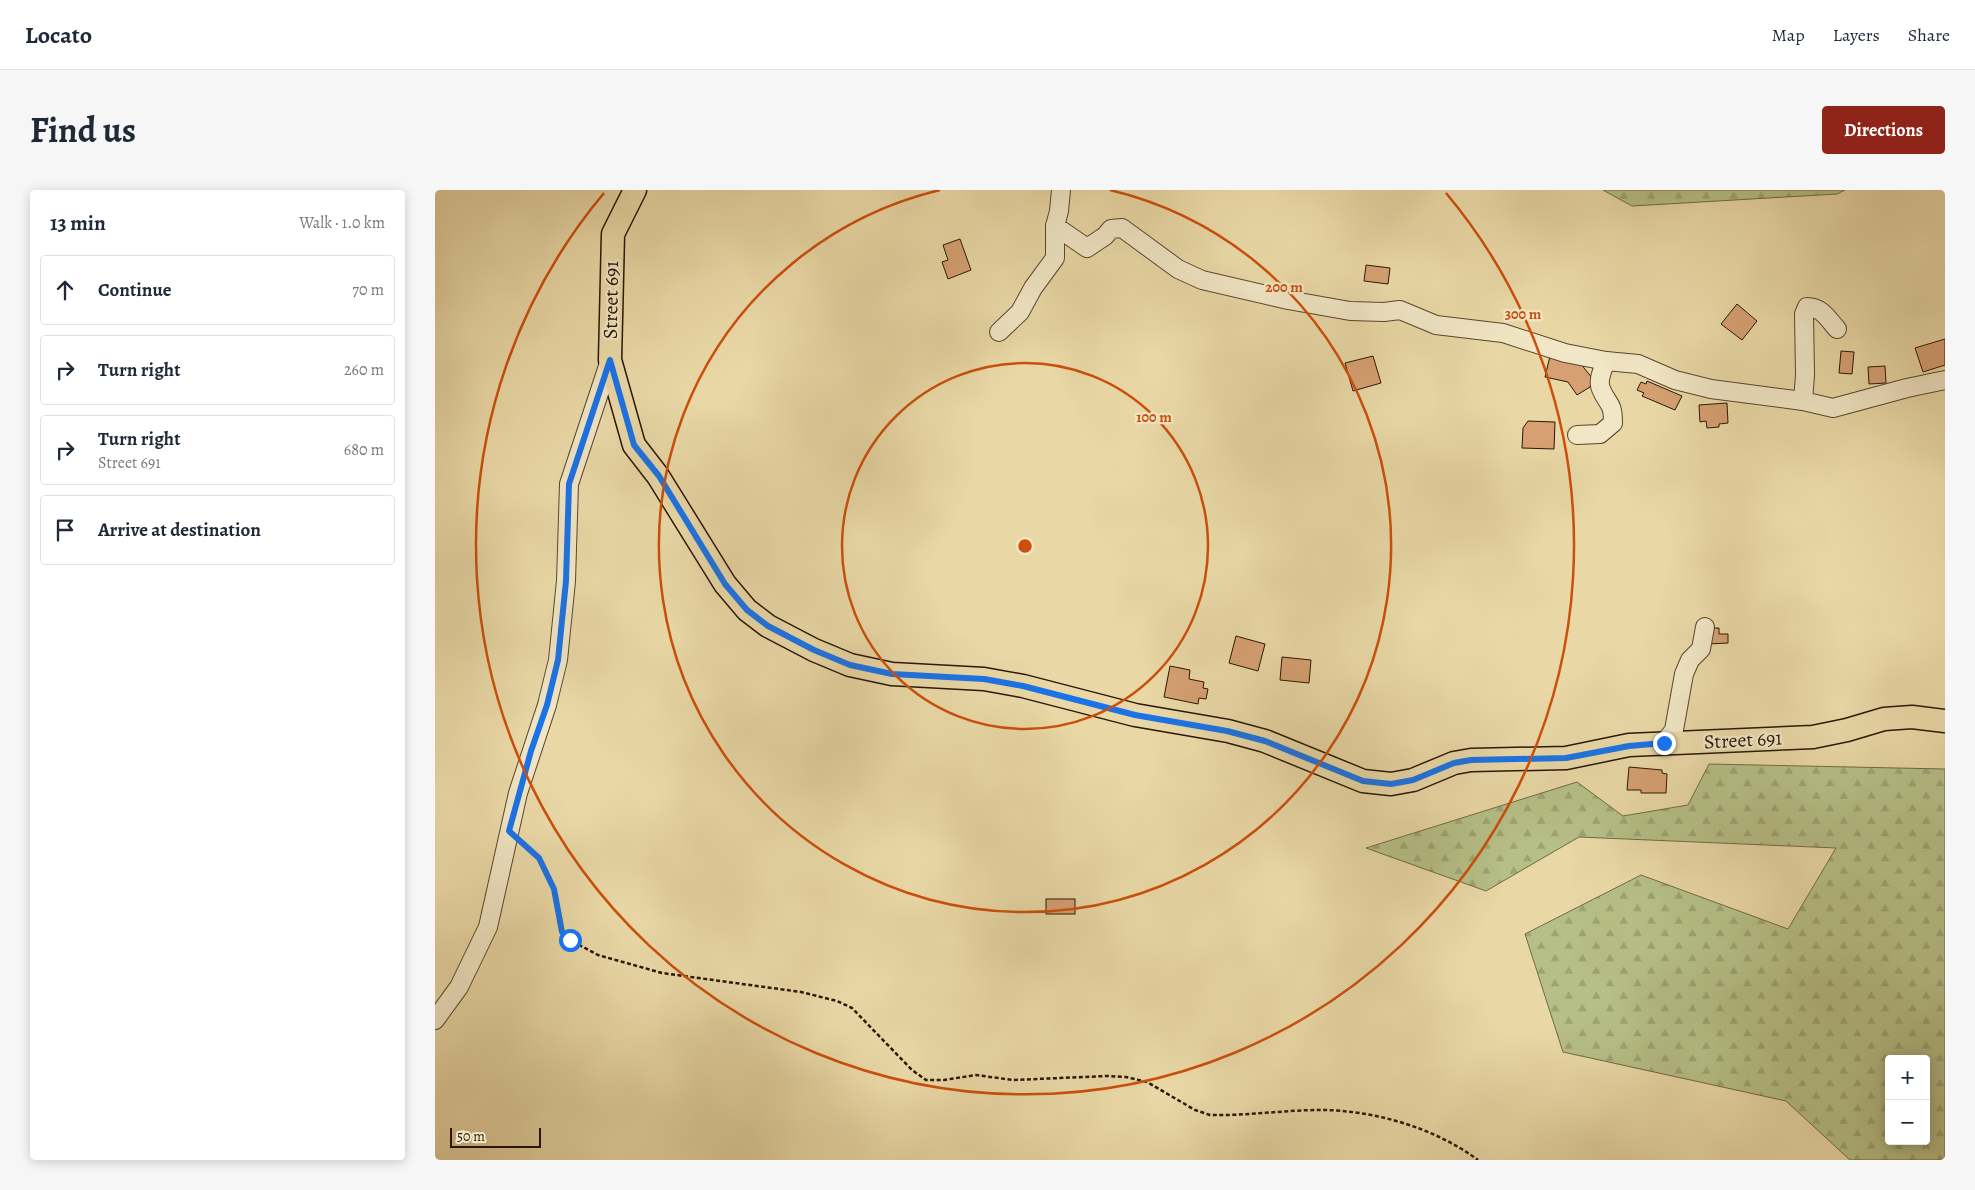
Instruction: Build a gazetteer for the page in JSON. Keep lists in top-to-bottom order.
{
  "streets": {
    "main road": ["Street 691"]
  },
  "scale_bar": "50 m",
  "page": {
    "header": "Locato",
    "nav": ["Map", "Layers", "Share"],
    "title": "Find us",
    "buttons": "Directions",
    "heading": ["13 min", "Walk · 1.0 km"],
    "list": [
      ["Continue", "70 m"],
      ["Turn right", "260 m"],
      ["Turn right", "Street 691", "680 m"],
      "Arrive at destination"
    ],
    "map_buttons": ["+", "−"],
    "scale": "50 m"
  },
  "rings": ["200 m", "300 m", "100 m"]
}
